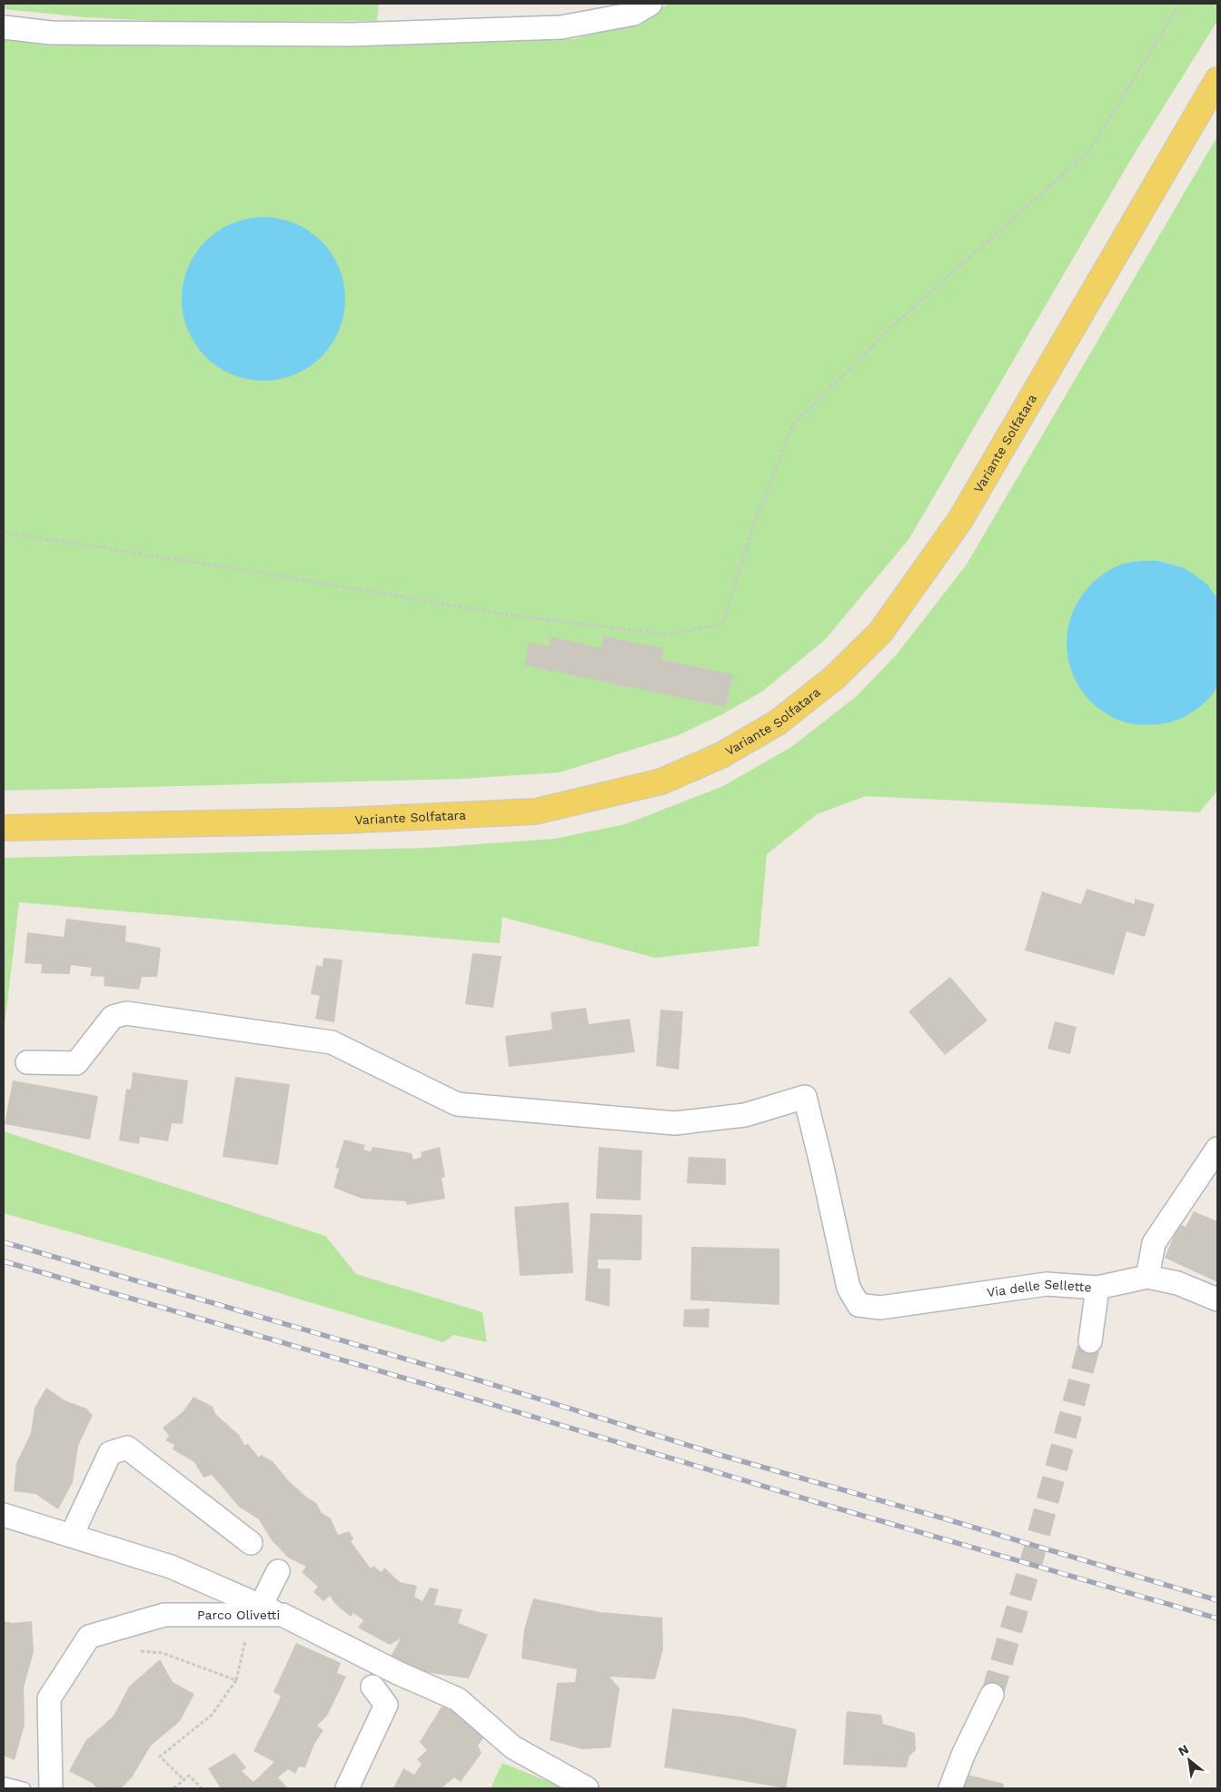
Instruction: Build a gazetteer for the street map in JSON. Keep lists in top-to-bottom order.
{
  "streets": {
    "main road": ["Variante Solfatara"],
    "street": ["Via delle Sellette", "Parco Olivetti"]
  },
  "north": "top left"
}
